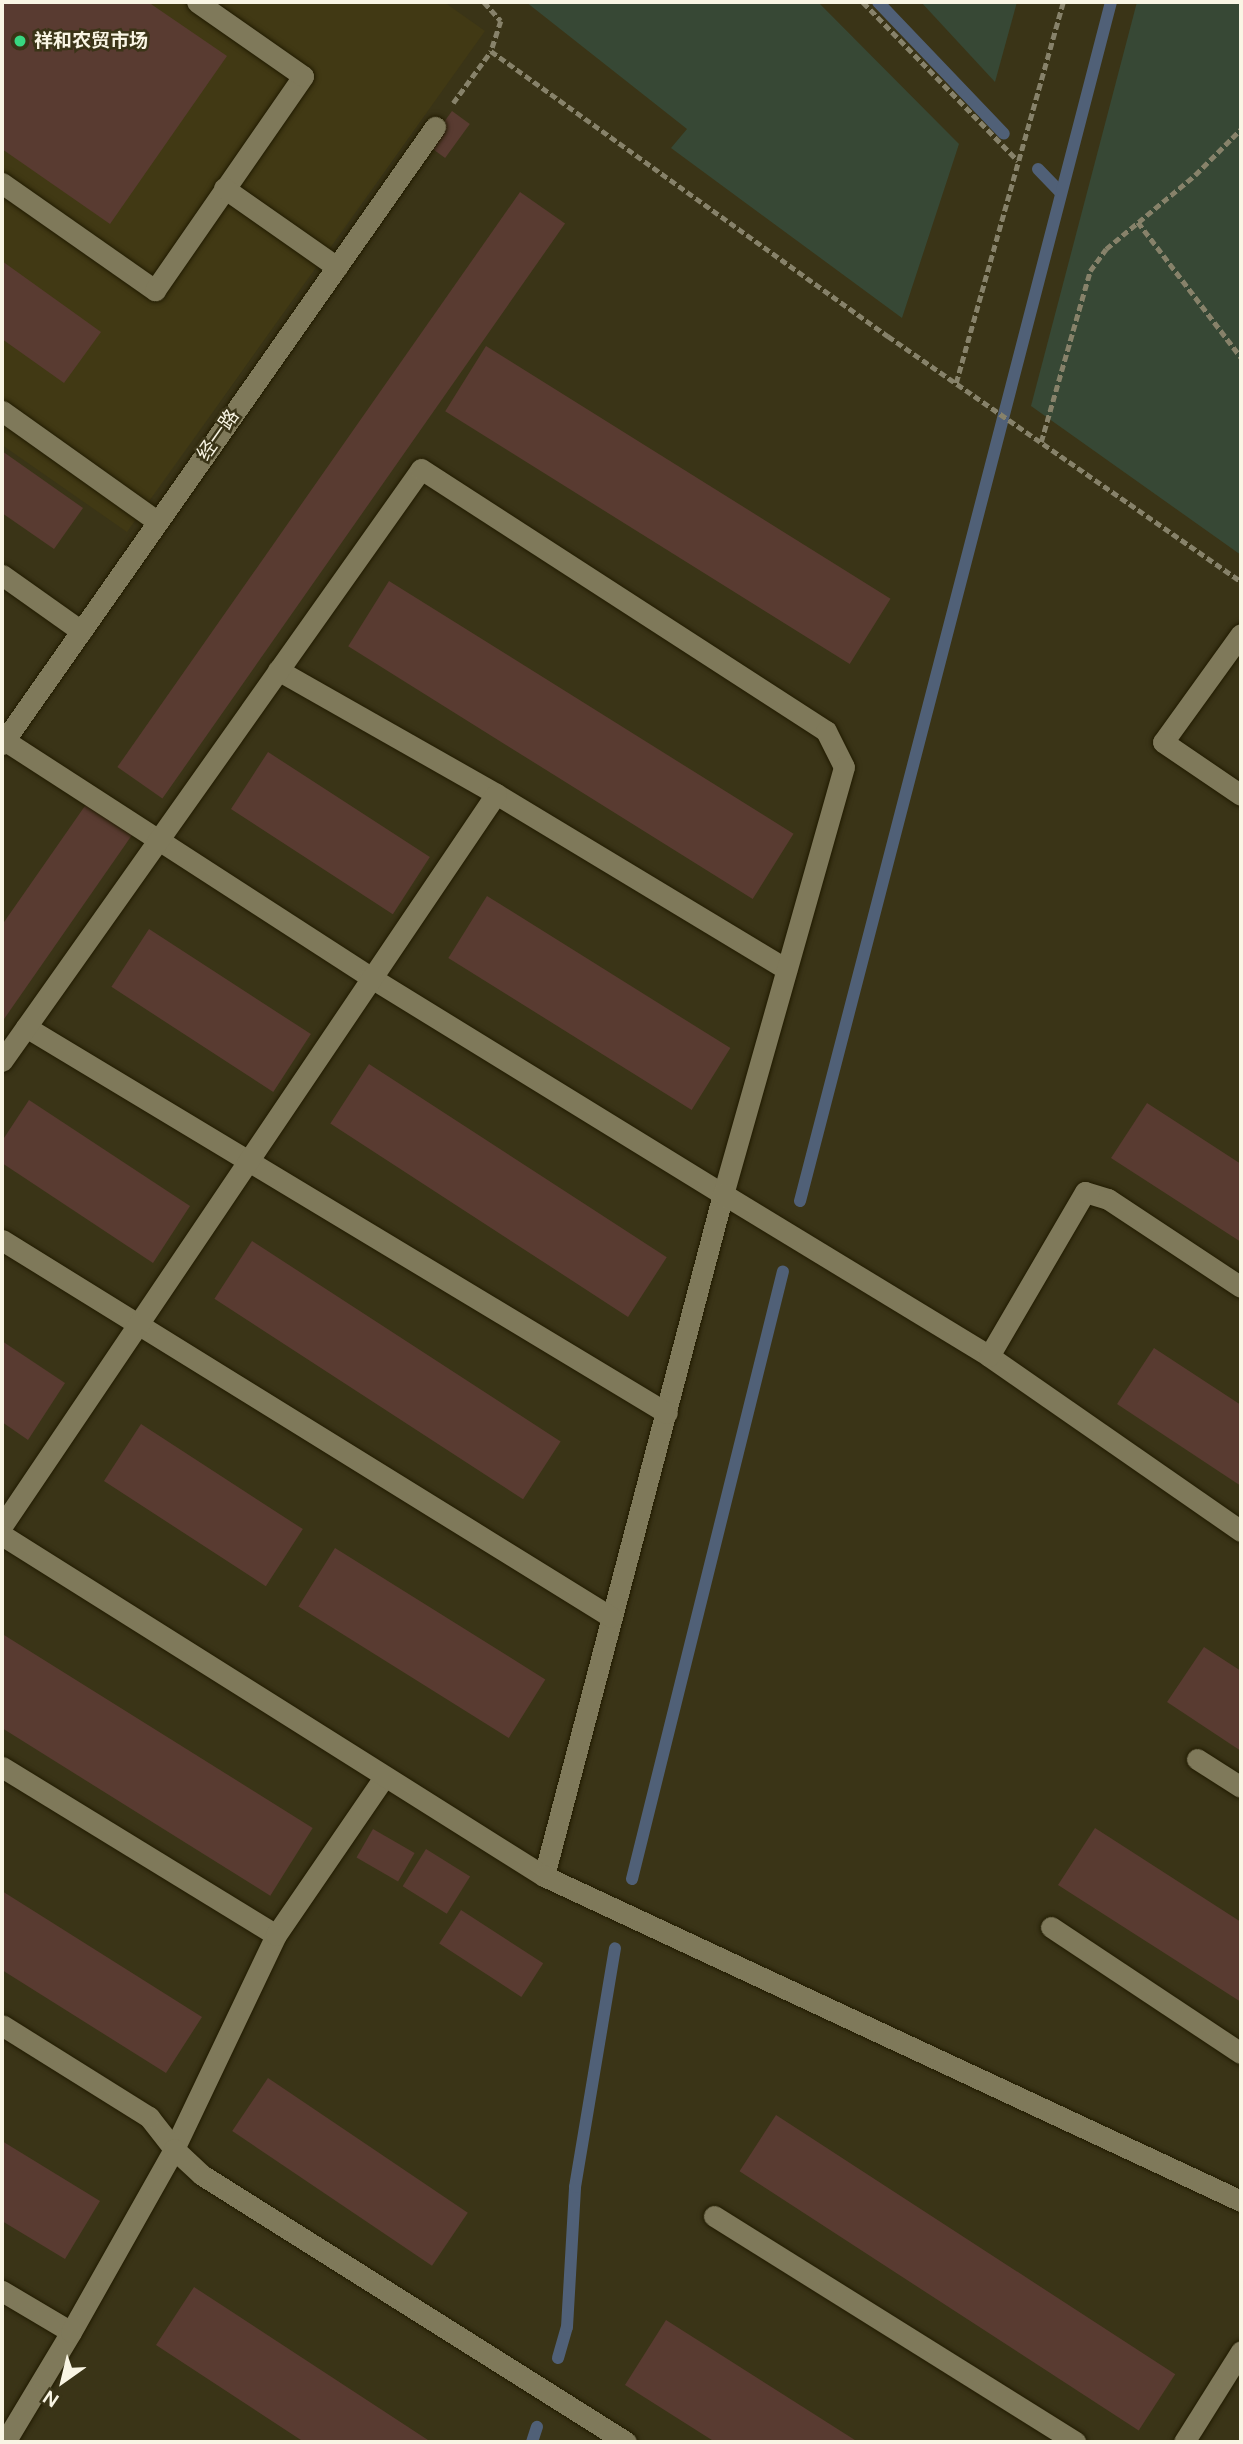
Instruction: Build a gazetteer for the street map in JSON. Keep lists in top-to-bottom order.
{
  "streets": {
    "street": ["经一路"]
  },
  "places": ["祥和农贸市场"],
  "north": "bottom left"
}
